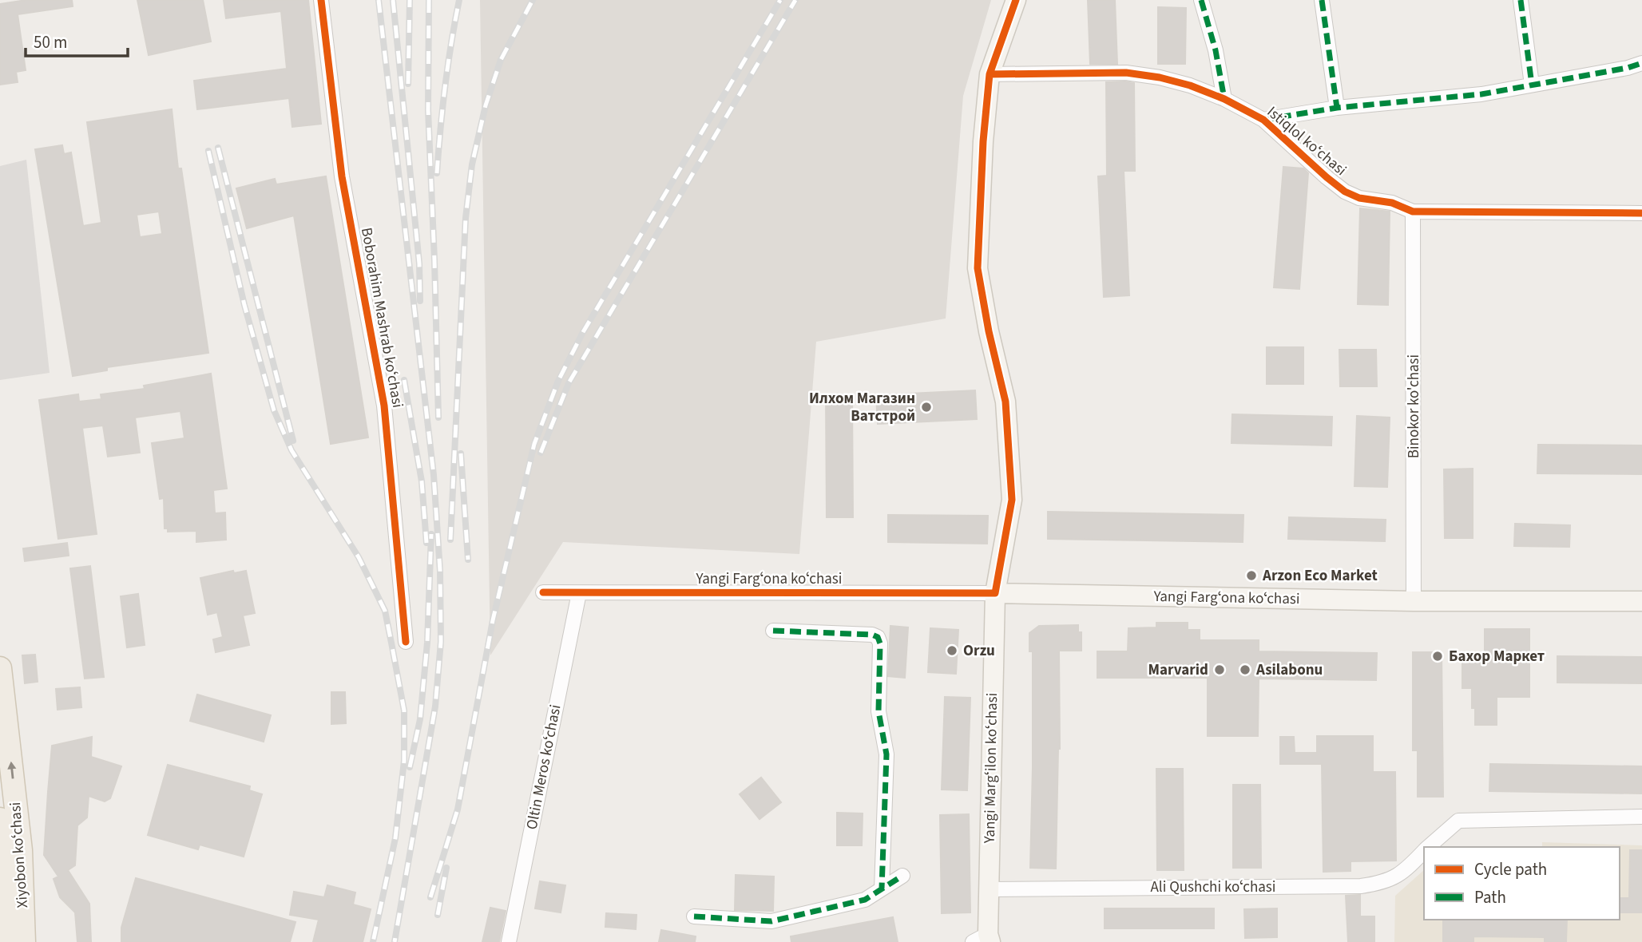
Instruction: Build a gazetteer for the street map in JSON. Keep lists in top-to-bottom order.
{
  "streets": {
    "main road": ["Yangi Fargʻona koʻchasi", "Yangi Margʻilon koʻchasi", "Xiyobon koʻchasi"],
    "street": [
      "Istiqlol koʻchasi",
      "Boborahim Mashrab koʻchasi",
      "Binokor ko'chasi",
      "Oltin Meros koʻchasi",
      "Ali Qushchi koʻchasi"
    ]
  },
  "crossings": [
    ["Istiqlol koʻchasi", "Binokor ko'chasi"],
    ["Istiqlol koʻchasi", "Yangi Margʻilon koʻchasi"],
    ["Binokor ko'chasi", "Yangi Fargʻona koʻchasi"],
    ["Yangi Fargʻona koʻchasi", "Oltin Meros koʻchasi"],
    ["Yangi Fargʻona koʻchasi", "Yangi Margʻilon koʻchasi"],
    ["Yangi Margʻilon koʻchasi", "Ali Qushchi koʻchasi"]
  ],
  "places": [
    "Илхом Магазин Ватстрой",
    "Arzon Eco Market",
    "Orzu",
    "Бахор Маркет",
    "Marvarid",
    "Asilabonu"
  ],
  "legend": ["Cycle path", "Path"],
  "scale_bar": "50 m"
}
